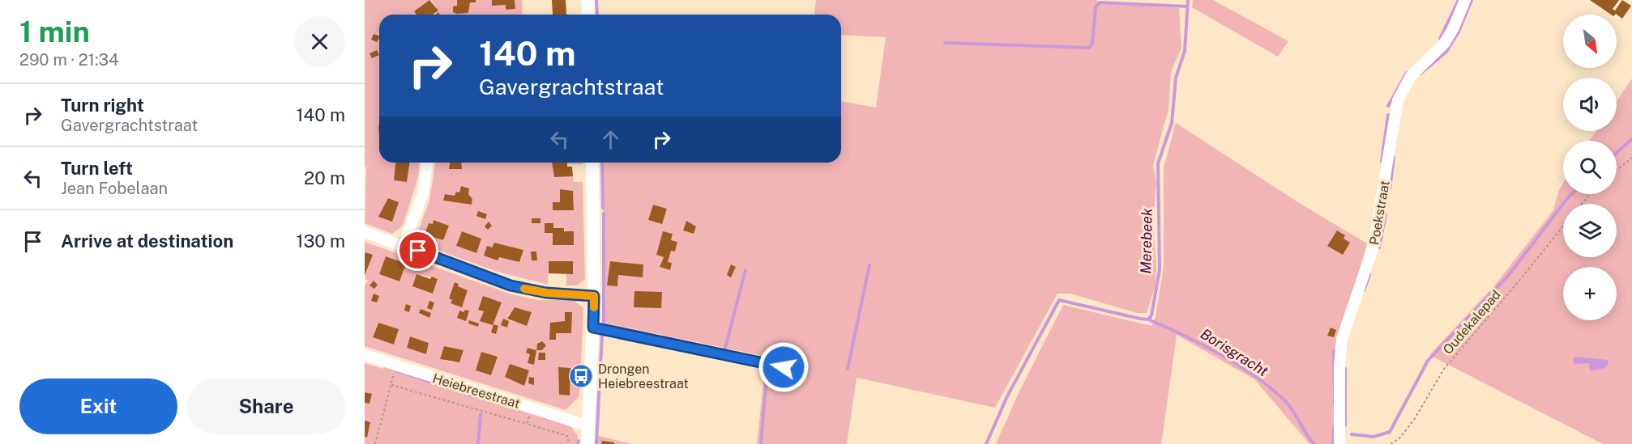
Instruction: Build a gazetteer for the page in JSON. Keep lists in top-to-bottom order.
{
  "streets": {
    "street": ["Poekstraat", "Heiebreestraat"],
    "path": ["Oudekalepad"]
  },
  "water": ["Merebeek", "Borisgracht"],
  "places": {
    "bus stop": ["Drongen Heiebreestraat"]
  },
  "north": "bottom right",
  "page": {
    "heading": ["1 min", "290 m · 21:34"],
    "map_buttons": "+",
    "turn": ["140 m", "Gavergrachtstraat"],
    "list": [
      {
        "name": "Turn right",
        "note": "Gavergrachtstraat",
        "value": "140 m"
      },
      {
        "name": "Turn left",
        "note": "Jean Fobelaan",
        "value": "20 m"
      },
      {
        "name": "Arrive at destination",
        "value": "130 m"
      }
    ],
    "buttons": ["Exit", "Share"]
  }
}
